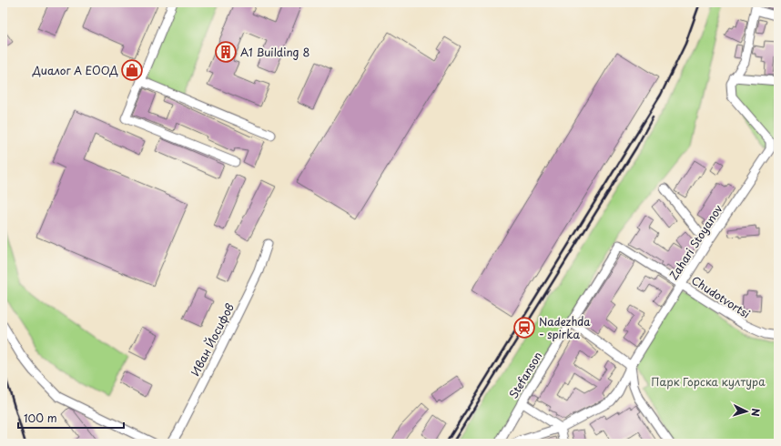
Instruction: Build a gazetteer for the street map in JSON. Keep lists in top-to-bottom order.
{
  "streets": {
    "street": [
      "Zahari Stoyanov",
      "Chudotvortsi",
      "Иван Йосифов",
      "Stefanson"
    ]
  },
  "crossings": [
    ["Zahari Stoyanov", "Chudotvortsi"],
    ["Chudotvortsi", "Stefanson"]
  ],
  "parks": ["Парк Горска култура"],
  "places": {
    "building": ["A1 Building 8"],
    "shop": ["Диалог А ЕООД"],
    "station": ["Nadezhda - spirka"]
  },
  "scale_bar": "100 m",
  "north": "right"
}
